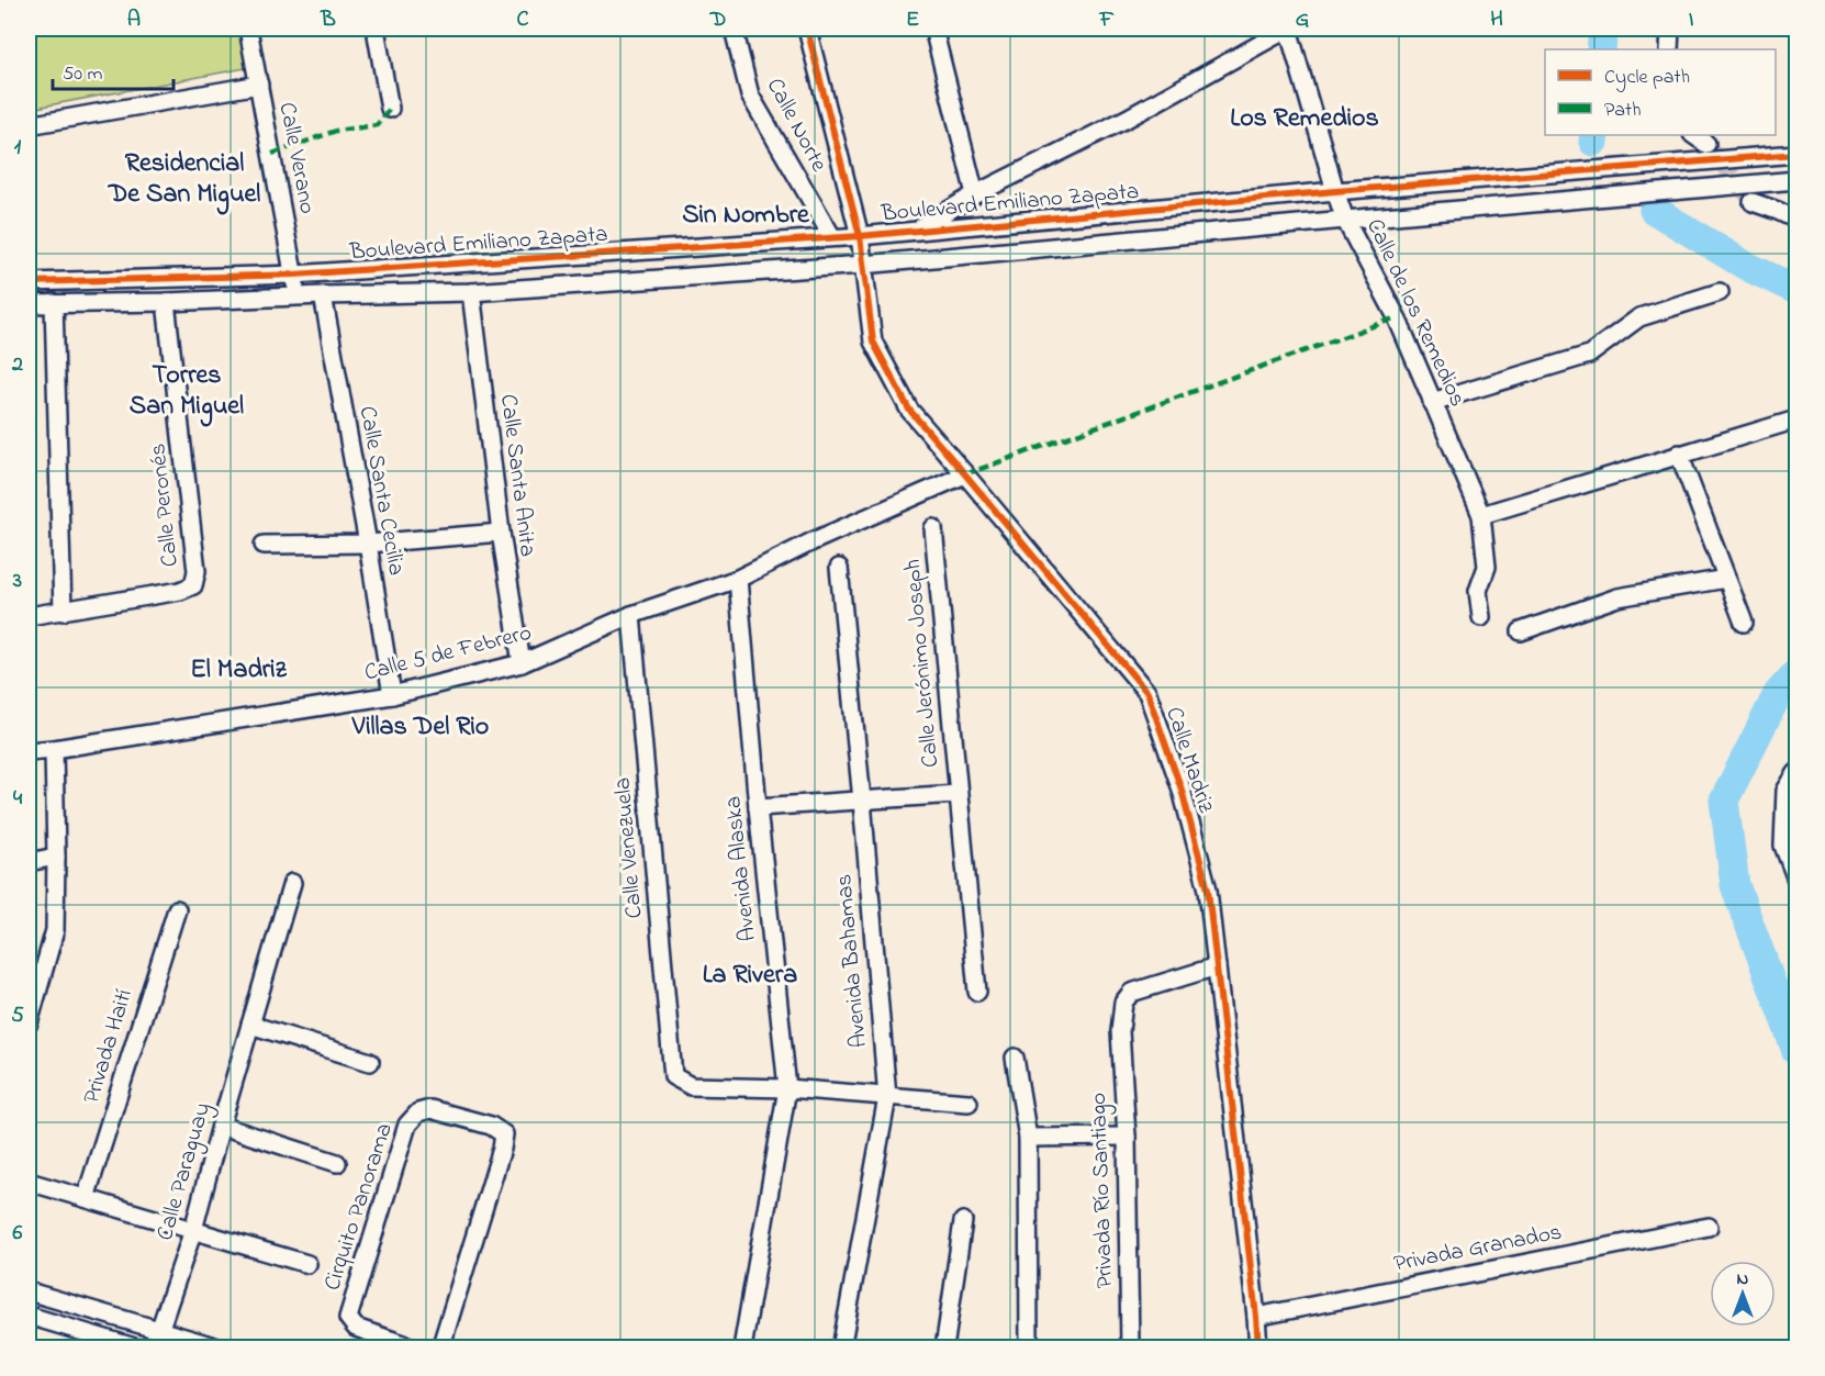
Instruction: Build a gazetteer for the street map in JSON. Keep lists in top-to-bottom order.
{
  "streets": {
    "street": [
      "Calle Norte",
      "Calle Verano",
      "Boulevard Emiliano Zapata",
      "Calle de los Remedios",
      "Calle Santa Anita",
      "Calle Santa Cecilia",
      "Calle Peronés",
      "Calle 5 de Febrero",
      "Calle Jerónimo Joseph",
      "Calle Madriz",
      "Calle Venezuela",
      "Avenida Alaska",
      "Avenida Bahamas",
      "Privada Haití",
      "Calle Paraguay",
      "Privada Río Santiago",
      "Cirquito Panorama",
      "Privada Granados"
    ]
  },
  "crossings": [
    ["Calle Norte", "Boulevard Emiliano Zapata"],
    ["Calle Verano", "Boulevard Emiliano Zapata"],
    ["Boulevard Emiliano Zapata", "Calle de los Remedios"],
    ["Boulevard Emiliano Zapata", "Calle Santa Anita"],
    ["Boulevard Emiliano Zapata", "Calle Santa Cecilia"],
    ["Boulevard Emiliano Zapata", "Calle Peronés"],
    ["Boulevard Emiliano Zapata", "Calle Madriz"],
    ["Calle Santa Anita", "Calle 5 de Febrero"],
    ["Calle Santa Cecilia", "Calle 5 de Febrero"],
    ["Calle 5 de Febrero", "Calle Madriz"],
    ["Calle 5 de Febrero", "Calle Venezuela"],
    ["Calle 5 de Febrero", "Avenida Alaska"],
    ["Calle Madriz", "Privada Río Santiago"],
    ["Calle Madriz", "Privada Granados"],
    ["Calle Venezuela", "Avenida Alaska"]
  ],
  "districts": [
    "Los Remedios",
    "Residencial De San Miguel",
    "Sin Nombre",
    "Torres San Miguel",
    "El Madriz",
    "Villas Del Rio",
    "La Rivera"
  ],
  "legend": ["Cycle path", "Path"],
  "scale_bar": "50 m",
  "north": "top",
  "grid": {
    "columns": [
      "A",
      "B",
      "C",
      "D",
      "E",
      "F",
      "G",
      "H",
      "I"
    ],
    "rows": [
      "1",
      "2",
      "3",
      "4",
      "5",
      "6"
    ]
  }
}
